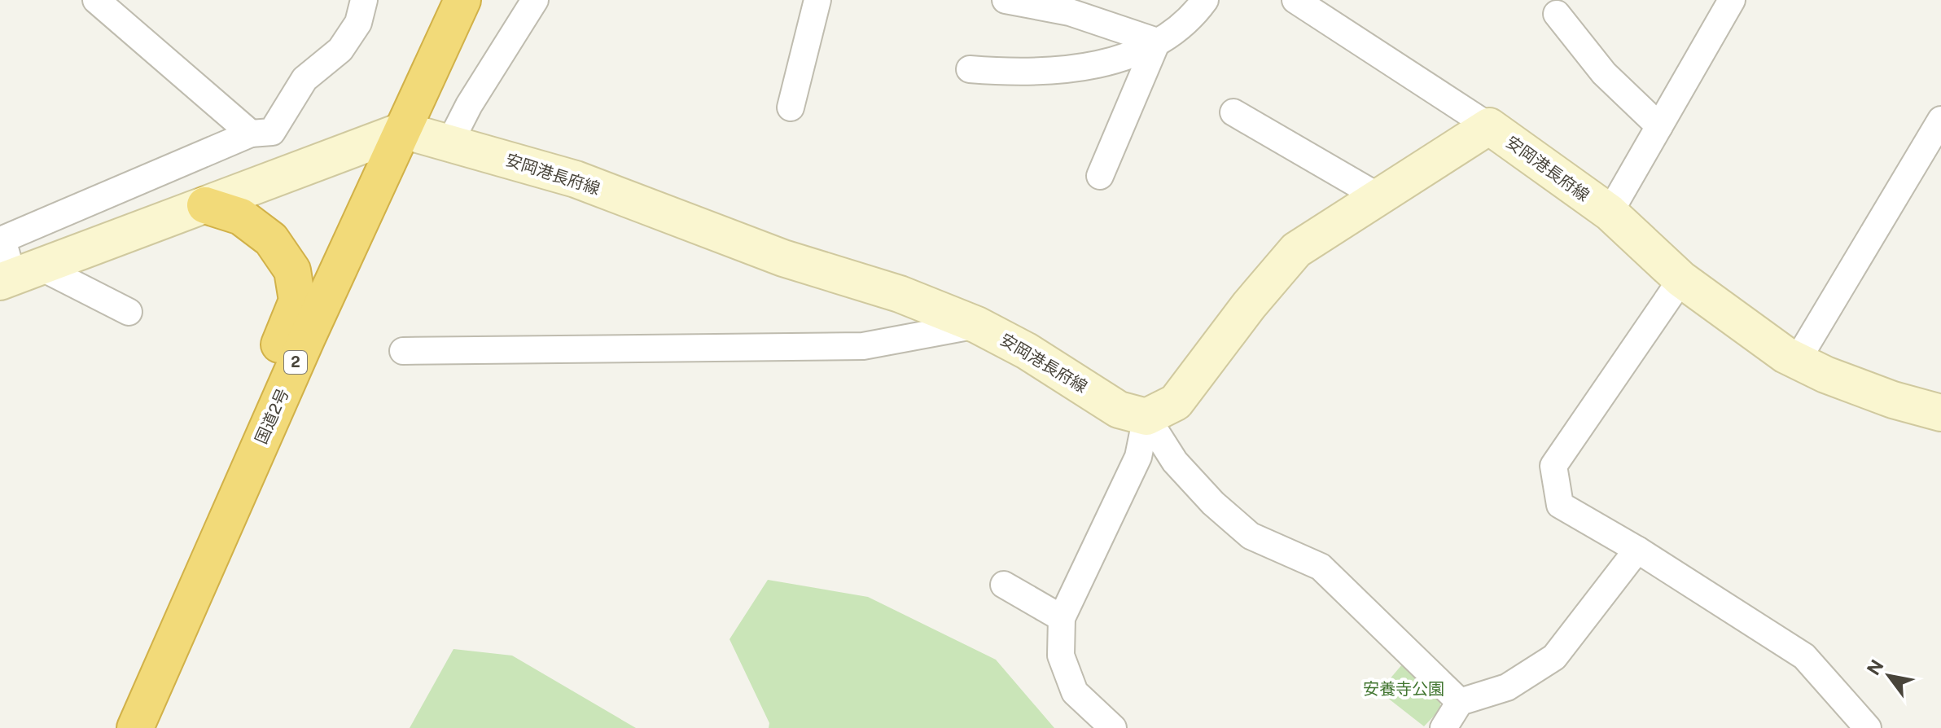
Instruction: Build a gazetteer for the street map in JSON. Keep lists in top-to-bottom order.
{
  "streets": {
    "highway": ["2", "国道2号"],
    "main road": ["安岡港長府線"]
  },
  "crossings": [
    ["安岡港長府線", "国道2号"]
  ],
  "parks": ["安養寺公園"],
  "north": "top left"
}
